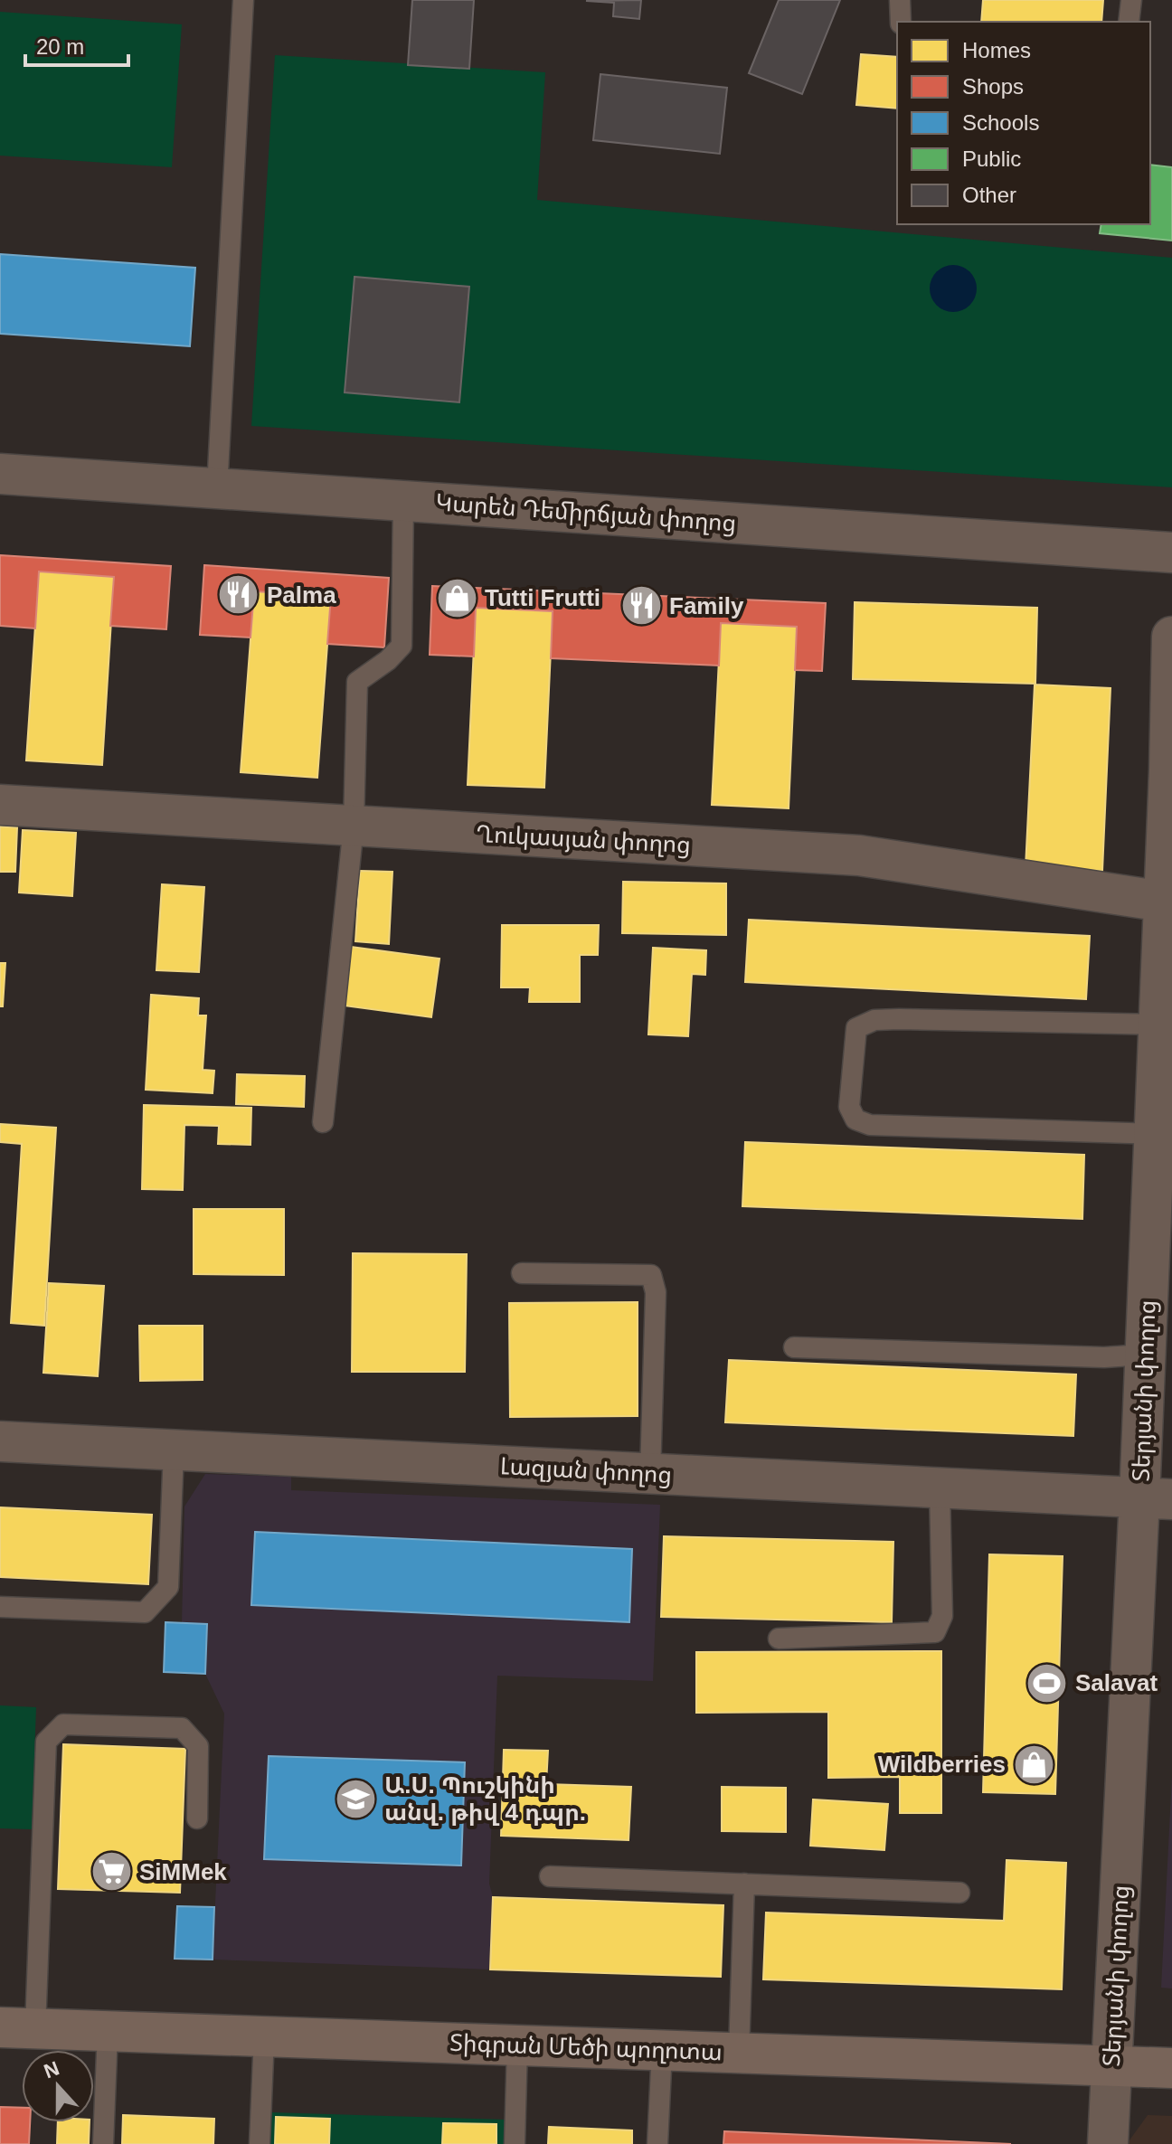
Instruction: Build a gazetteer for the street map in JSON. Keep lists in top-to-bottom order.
{
  "streets": {
    "main road": ["Տիգրան Մեծի պողոտա"],
    "street": [
      "Կարեն Դեմիրճյան փողոց",
      "Ղուկասյան փողոց",
      "Տերյանի փողոց",
      "Լազյան փողոց"
    ]
  },
  "crossings": [
    ["Ղուկասյան փողոց", "Տերյանի փողոց"],
    ["Տերյանի փողոց", "Լազյան փողոց"],
    ["Տերյանի փողոց", "Տիգրան Մեծի պողոտա"]
  ],
  "places": {
    "restaurant": ["Palma", "Family"],
    "shop": ["Tutti Frutti", "Wildberries"],
    "sports": ["Salavat"],
    "school or university": ["Ա.Ս. Պուշկինի անվ. թիվ 4 դպր."],
    "supermarket": ["SiMMek"]
  },
  "legend": [
    "Homes",
    "Shops",
    "Schools",
    "Public",
    "Other"
  ],
  "scale_bar": "20 m",
  "north": "top"
}
